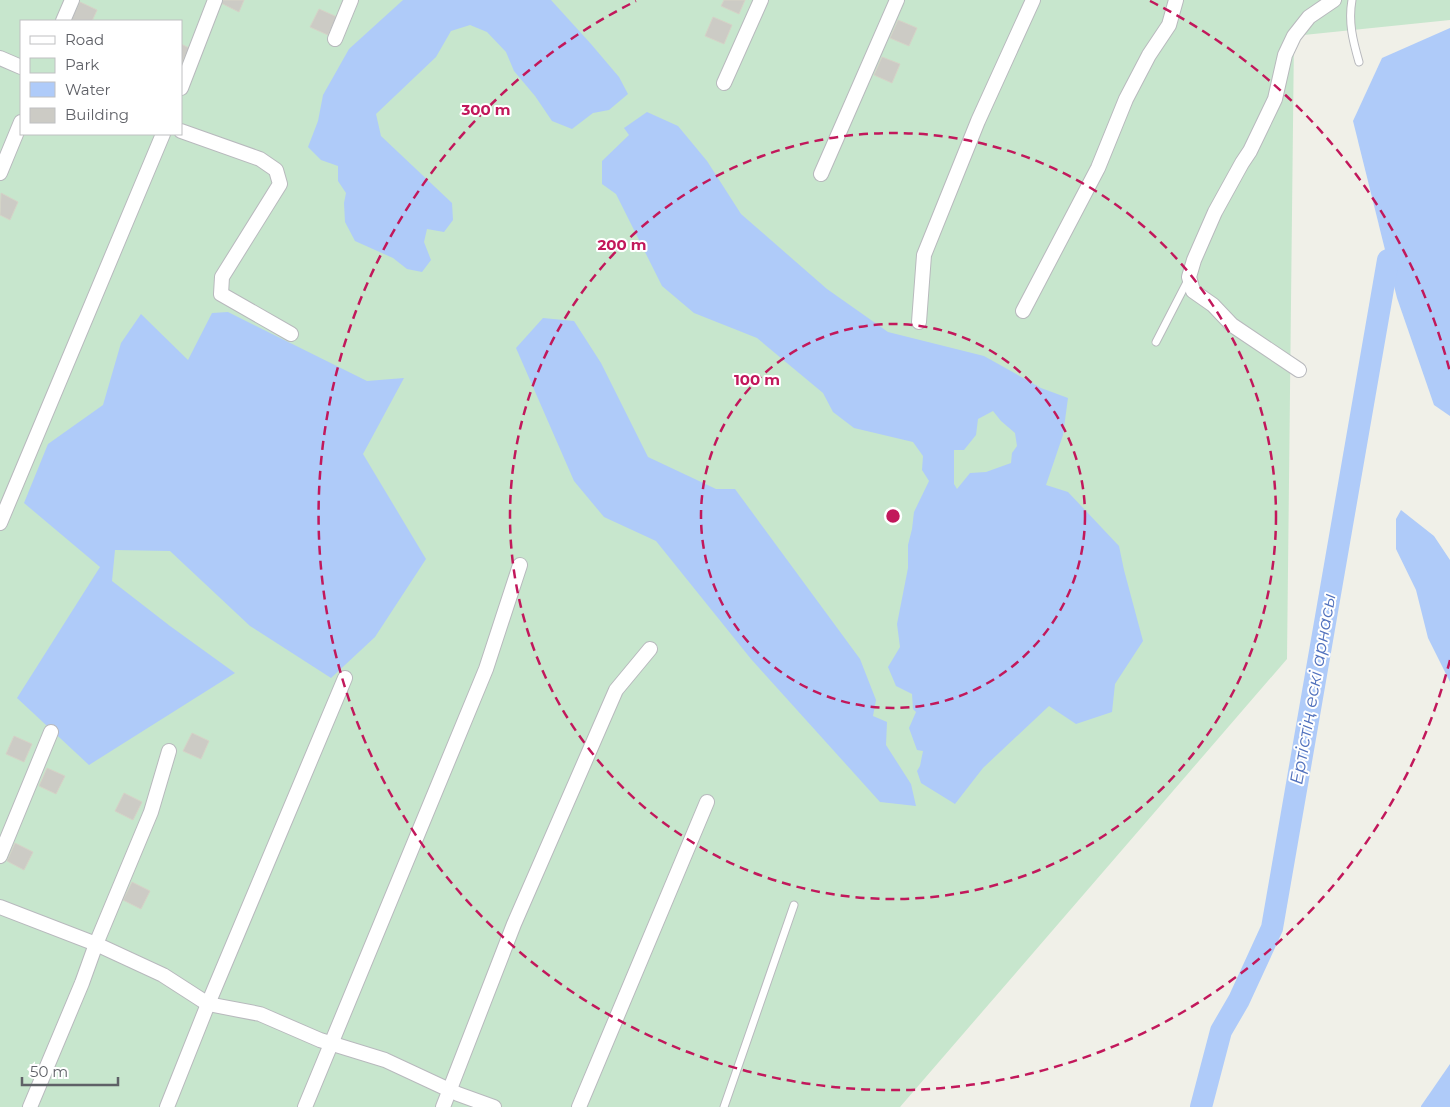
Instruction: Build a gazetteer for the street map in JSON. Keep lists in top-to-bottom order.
{
  "water": ["Ертістің ескі арнасы"],
  "legend": [
    "Road",
    "Park",
    "Water",
    "Building"
  ],
  "scale_bar": "50 m",
  "rings": ["300 m", "200 m", "100 m"]
}
